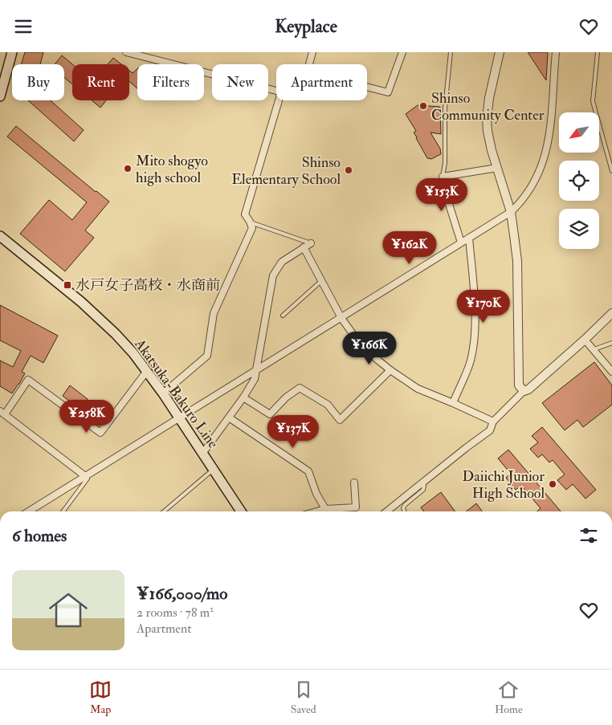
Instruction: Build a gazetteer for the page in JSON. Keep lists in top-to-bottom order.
{
  "streets": {
    "main road": ["Akatsuka-Bakuro Line"]
  },
  "places": {
    "other": [
      "Shinso Community Center",
      "Mito shogyo high school",
      "Shinso Elementary School",
      "Daiichi Junior High School"
    ],
    "transit": ["水戸女子高校・水商前"]
  },
  "north": "bottom left",
  "page": {
    "header": "Keyplace",
    "chip": [
      "Buy",
      "Rent",
      "Filters",
      "New",
      "Apartment"
    ],
    "price": [
      "¥153K",
      "¥162K",
      "¥170K",
      "¥166K",
      "¥258K",
      "¥137K"
    ],
    "heading": "6 homes",
    "list": [
      {
        "name": "¥166,000/mo",
        "note": "2 rooms · 78 m² · Apartment"
      }
    ],
    "tabs": ["Map", "Saved", "Home"]
  }
}
